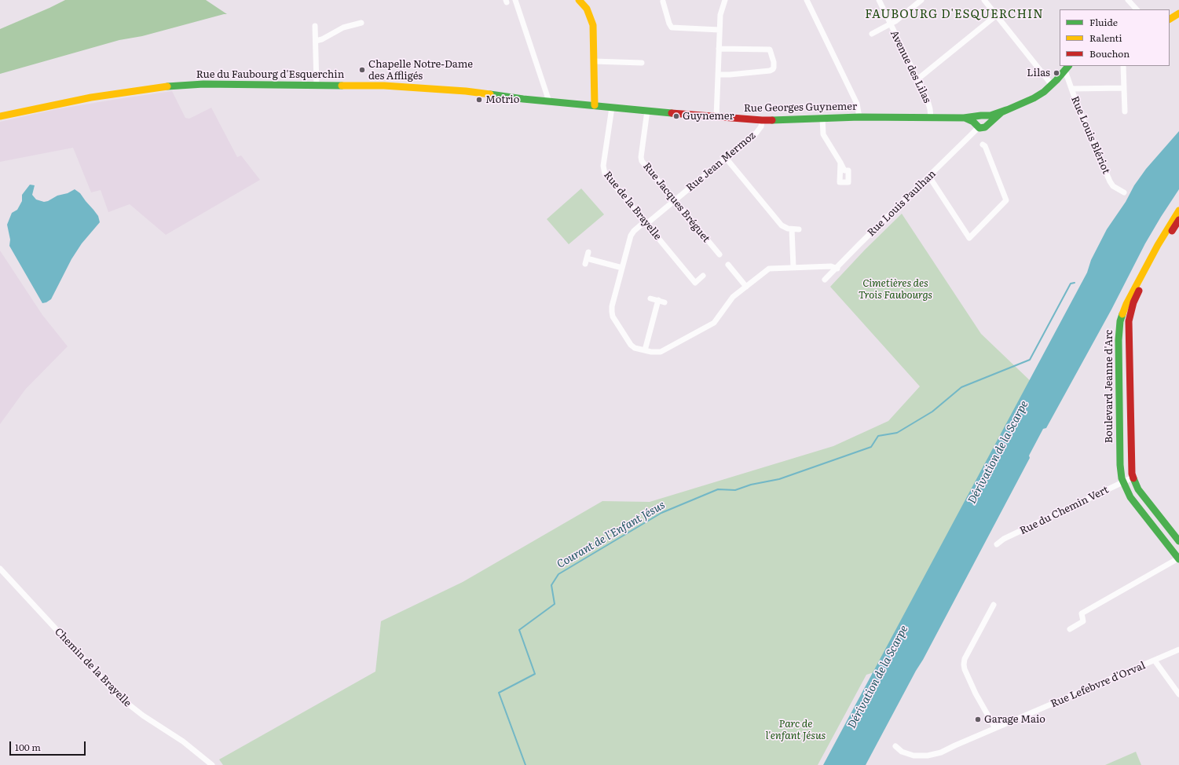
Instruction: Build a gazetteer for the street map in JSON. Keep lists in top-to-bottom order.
{
  "streets": {
    "main road": ["Rue du Faubourg d'Esquerchin", "Rue Georges Guynemer", "Boulevard Jeanne d'Arc"],
    "street": [
      "Avenue des Lilas",
      "Rue Louis Blériot",
      "Rue Jean Mermoz",
      "Rue Jacques Bréguet",
      "Rue Louis Paulhan",
      "Rue de la Brayelle",
      "Rue du Chemin Vert",
      "Chemin de la Brayelle",
      "Rue Lefebvre d'Orval"
    ]
  },
  "crossings": [
    ["Avenue des Lilas", "Rue Georges Guynemer"],
    ["Rue du Faubourg d'Esquerchin", "Rue Georges Guynemer"],
    ["Rue Georges Guynemer", "Rue Louis Blériot"],
    ["Rue Georges Guynemer", "Rue Jean Mermoz"],
    ["Rue Georges Guynemer", "Rue Jacques Bréguet"],
    ["Rue Georges Guynemer", "Rue Louis Paulhan"],
    ["Rue Georges Guynemer", "Rue de la Brayelle"],
    ["Rue Jean Mermoz", "Rue Jacques Bréguet"],
    ["Rue Jean Mermoz", "Rue Louis Paulhan"],
    ["Rue Jean Mermoz", "Rue de la Brayelle"],
    ["Boulevard Jeanne d'Arc", "Rue du Chemin Vert"]
  ],
  "districts": ["FAUBOURG D'ESQUERCHIN"],
  "water": ["Dérivation de la Scarpe", "Courant de l'Enfant Jésus"],
  "parks": ["Cimetières des Trois Faubourgs", "Parc de l'enfant Jésus"],
  "places": [
    "Chapelle Notre-Dame des Affligés",
    "Lilas",
    "Motrio",
    "Guynemer",
    "Garage Maio"
  ],
  "legend": ["Fluide", "Ralenti", "Bouchon"],
  "scale_bar": "100 m"
}
